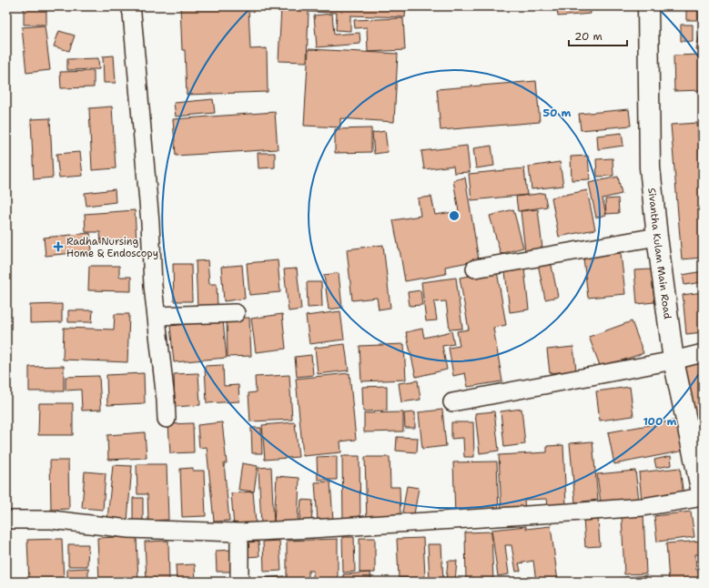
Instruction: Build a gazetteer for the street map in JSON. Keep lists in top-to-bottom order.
{
  "streets": {
    "street": ["Sivantha Kulam Main Road"]
  },
  "places": {
    "health": ["Radha Nursing Home & Endoscopy"]
  },
  "scale_bar": "20 m",
  "rings": ["50 m", "100 m"]
}
